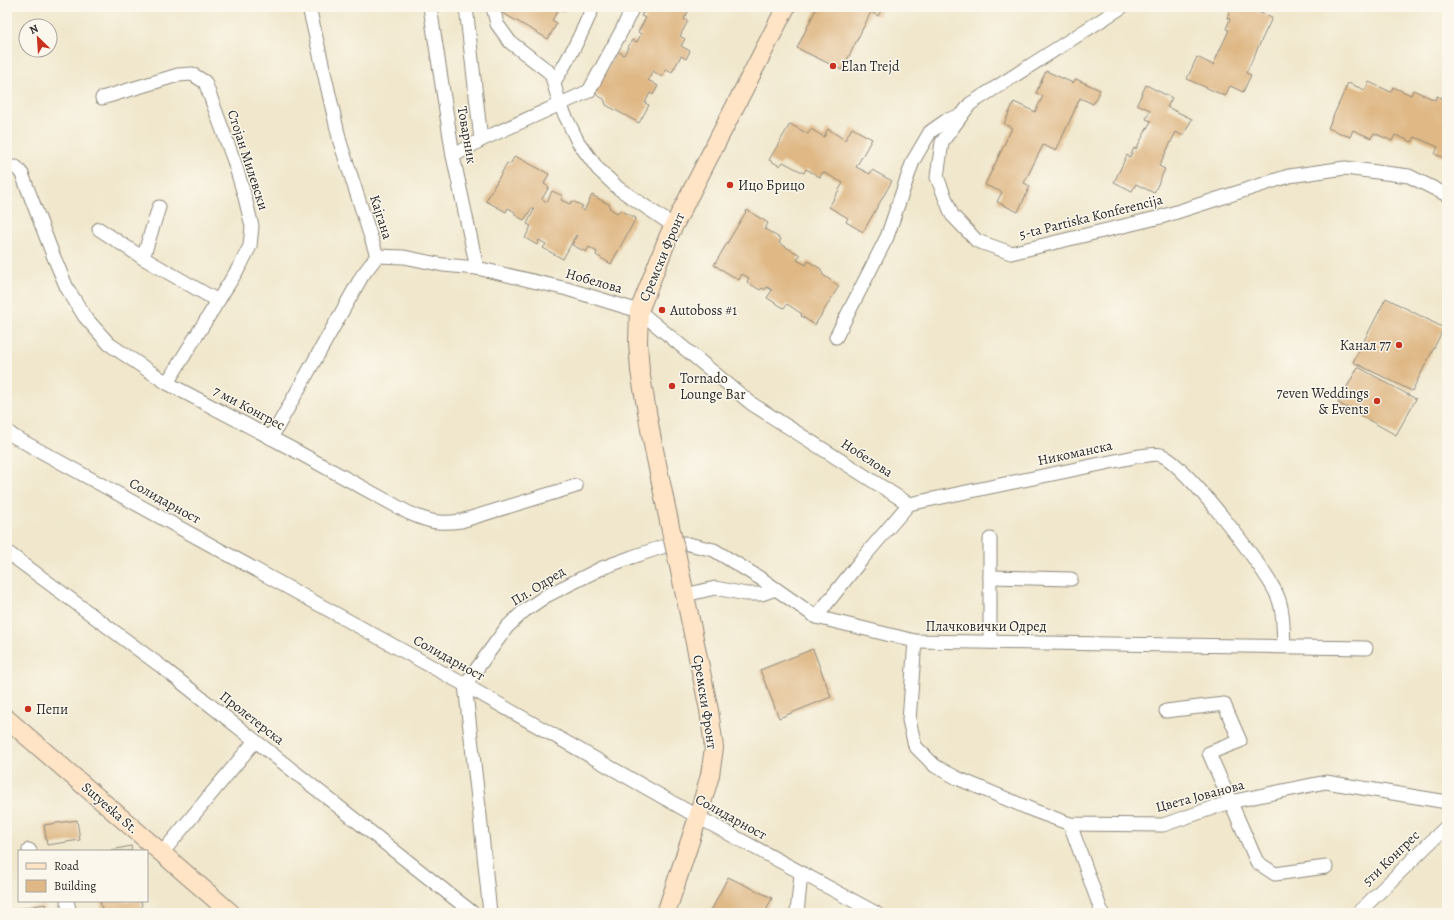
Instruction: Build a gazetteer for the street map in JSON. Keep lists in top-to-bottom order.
{
  "streets": {
    "street": [
      "Товарник",
      "Стојан Милевски",
      "Кајгана",
      "5-ta Partiska Konferencija",
      "Сремски Фронт",
      "Нобелова",
      "7 ми Конгрес",
      "Никоманска",
      "Солидарност",
      "Пл. Одред",
      "Плачковички Одред",
      "Пролетерска",
      "Цвета Јованова",
      "Sutyeska St.",
      "5ти Конгрес"
    ]
  },
  "crossings": [
    ["Товарник", "Нобелова"],
    ["Стојан Милевски", "7 ми Конгрес"],
    ["Кајгана", "Нобелова"],
    ["Кајгана", "7 ми Конгрес"],
    ["Сремски Фронт", "Нобелова"],
    ["Сремски Фронт", "Солидарност"],
    ["Нобелова", "Никоманска"],
    ["Никоманска", "Плачковички Одред"],
    ["Солидарност", "Пл. Одред"],
    ["Пл. Одред", "Плачковички Одред"],
    ["Плачковички Одред", "Цвета Јованова"]
  ],
  "places": [
    "Elan Trejd",
    "Ицо Брицо",
    "Autoboss #1",
    "Канал 77",
    "Tornado Lounge Bar",
    "7even Weddings & Events",
    "Пепи"
  ],
  "legend": ["Road", "Building"],
  "north": "top left"
}
